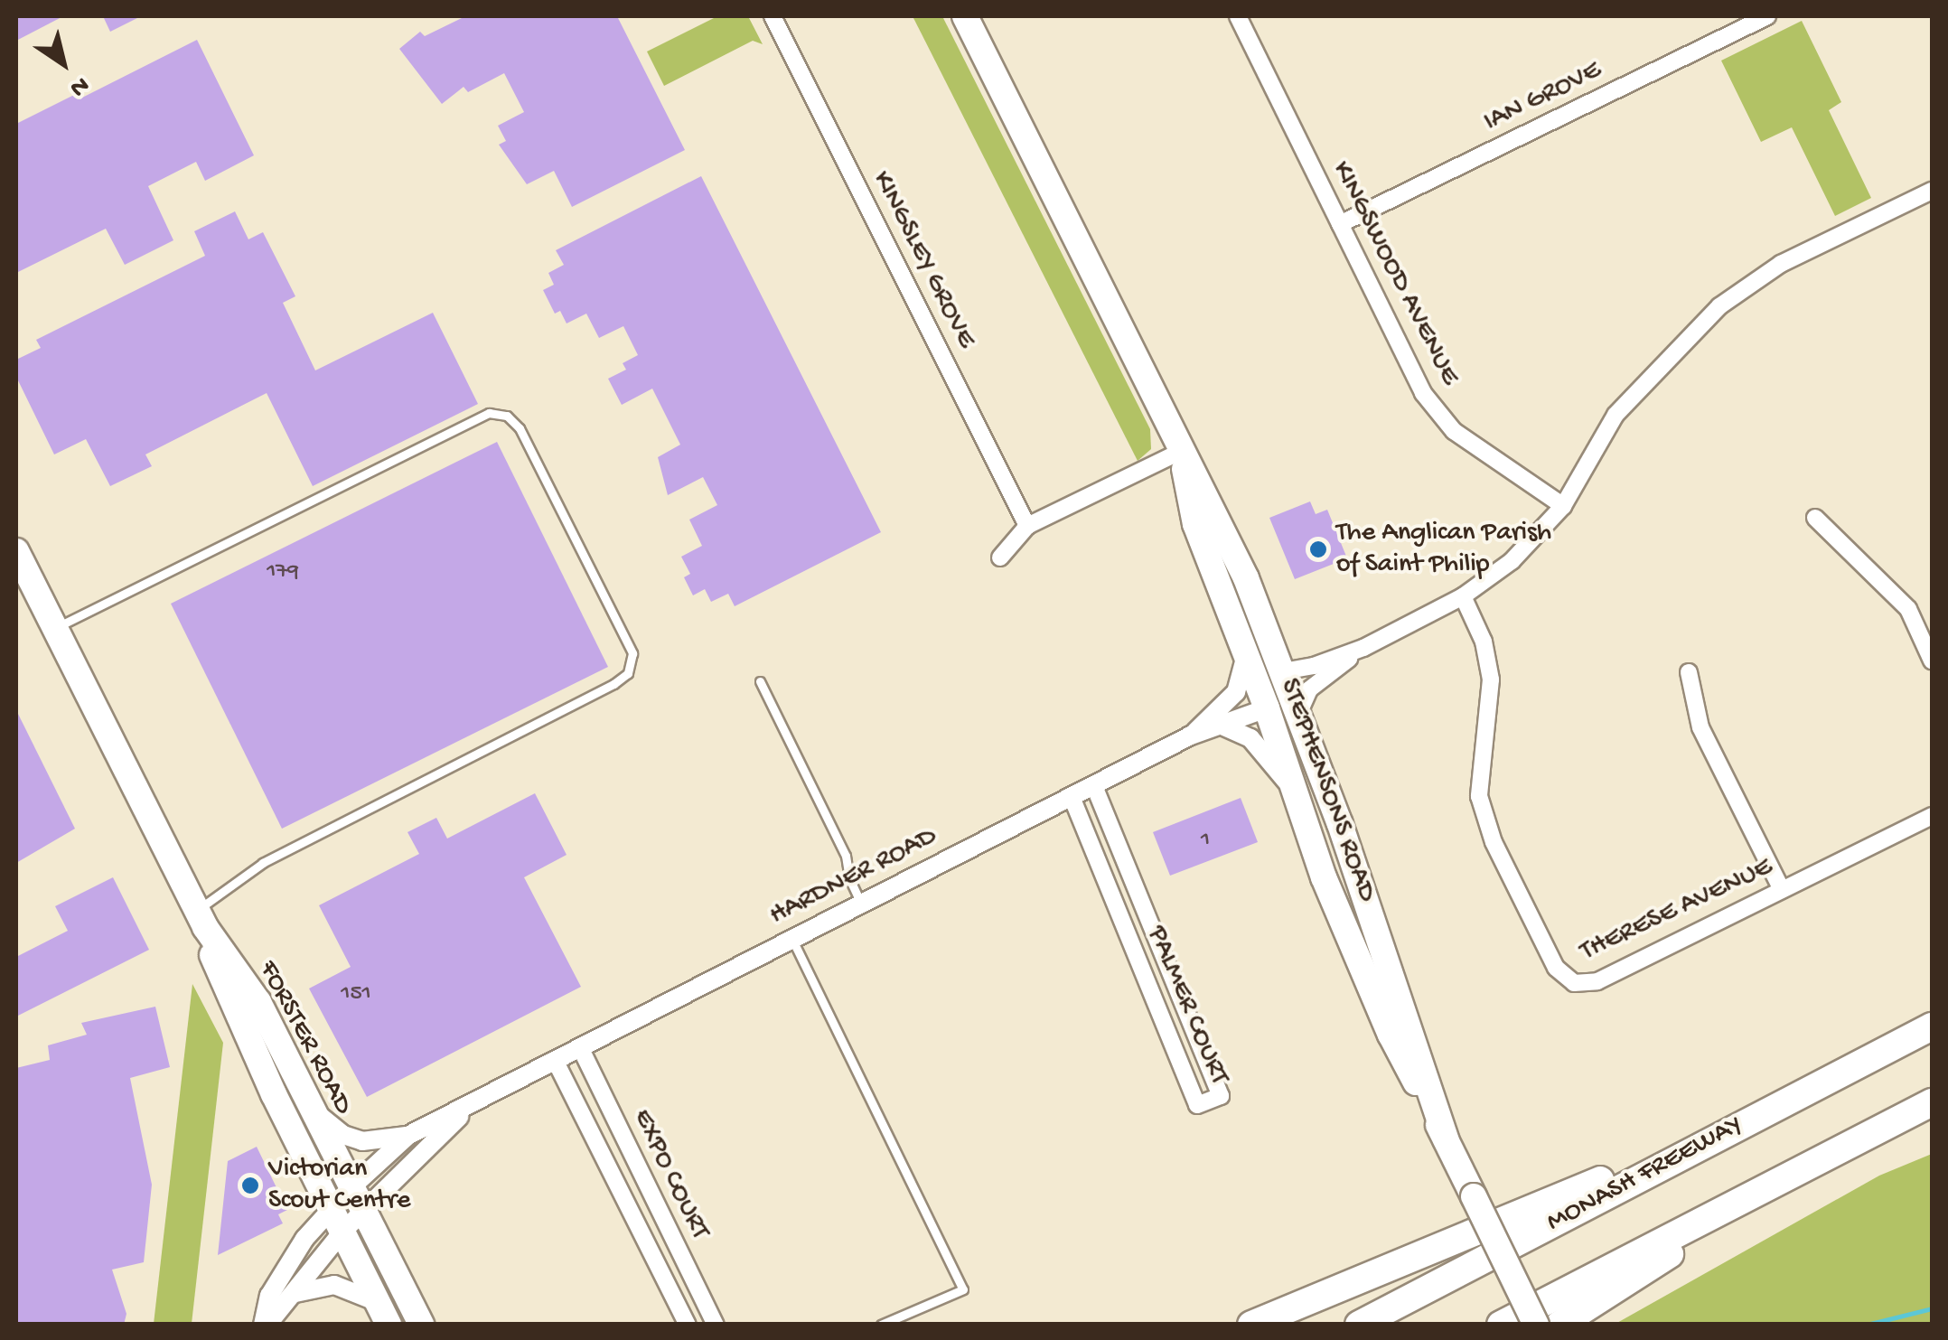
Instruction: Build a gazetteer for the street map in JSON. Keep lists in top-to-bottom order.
{
  "streets": {
    "highway": ["MONASH FREEWAY"],
    "main road": ["STEPHENSONS ROAD", "FORSTER ROAD"],
    "street": [
      "IAN GROVE",
      "KINGSLEY GROVE",
      "KINGSWOOD AVENUE",
      "HARDNER ROAD",
      "THERESE AVENUE",
      "PALMER COURT",
      "EXPO COURT"
    ]
  },
  "crossings": [
    ["IAN GROVE", "KINGSWOOD AVENUE"],
    ["STEPHENSONS ROAD", "HARDNER ROAD"],
    ["HARDNER ROAD", "PALMER COURT"],
    ["HARDNER ROAD", "FORSTER ROAD"],
    ["HARDNER ROAD", "EXPO COURT"]
  ],
  "places": ["The Anglican Parish of Saint Philip", "Victorian Scout Centre"],
  "house_numbers": ["179", "1", "151"],
  "north": "bottom right"
}
